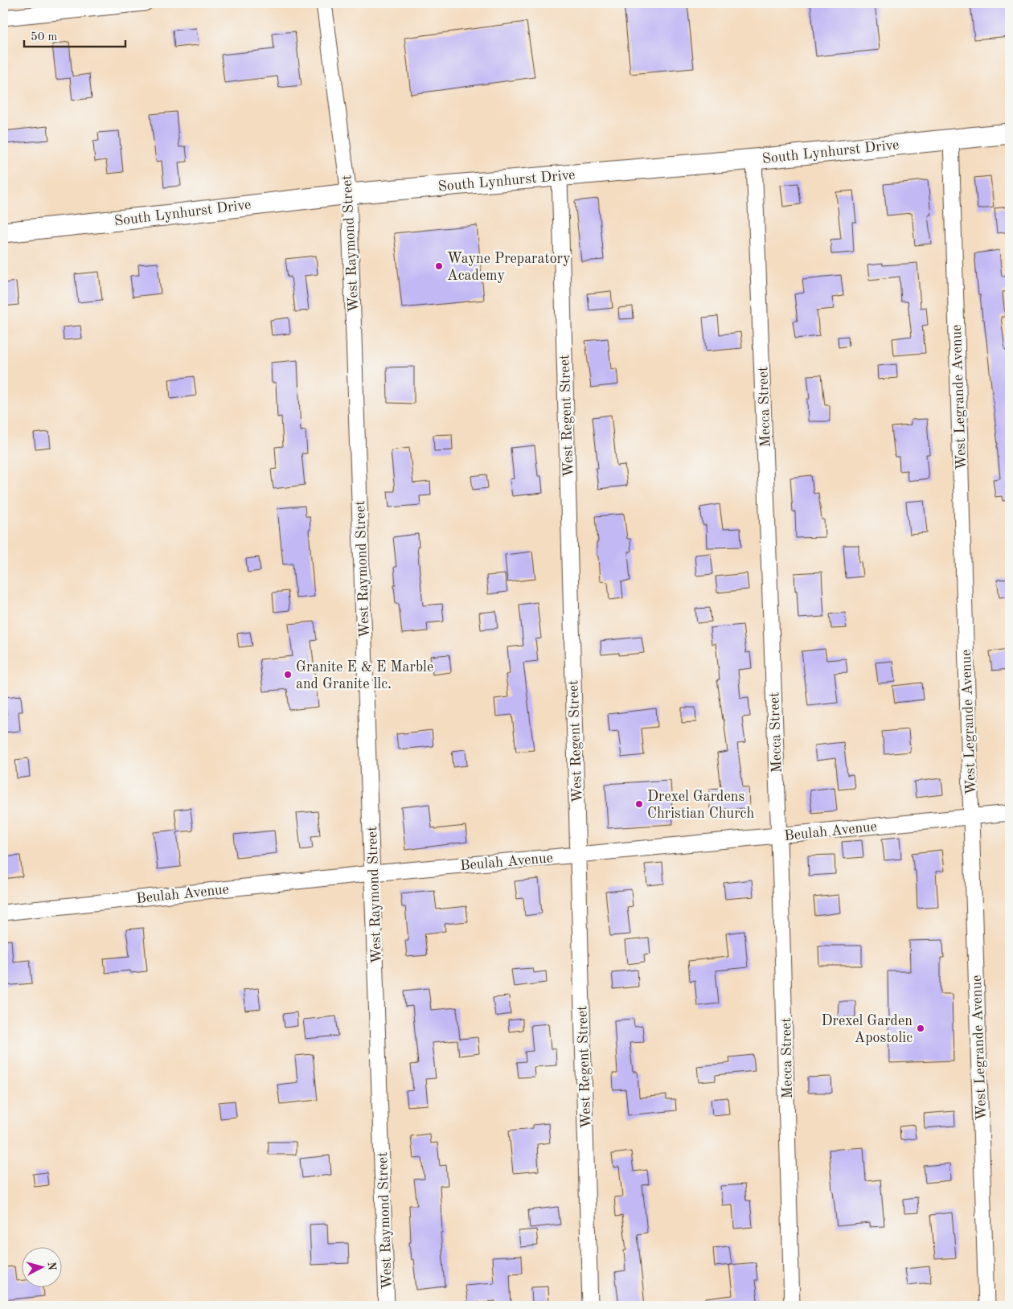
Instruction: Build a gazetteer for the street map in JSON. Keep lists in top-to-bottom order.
{
  "streets": {
    "main road": ["South Lynhurst Drive"],
    "street": [
      "West Raymond Street",
      "West Legrande Avenue",
      "Mecca Street",
      "West Regent Street",
      "Beulah Avenue"
    ]
  },
  "crossings": [
    ["South Lynhurst Drive", "West Raymond Street"],
    ["South Lynhurst Drive", "West Legrande Avenue"],
    ["South Lynhurst Drive", "Mecca Street"],
    ["South Lynhurst Drive", "West Regent Street"],
    ["West Raymond Street", "Beulah Avenue"],
    ["West Legrande Avenue", "Beulah Avenue"],
    ["Mecca Street", "Beulah Avenue"],
    ["West Regent Street", "Beulah Avenue"]
  ],
  "places": [
    "Wayne Preparatory Academy",
    "Granite E & E Marble and Granite llc.",
    "Drexel Gardens Christian Church",
    "Drexel Garden Apostolic"
  ],
  "scale_bar": "50 m",
  "north": "right"
}
